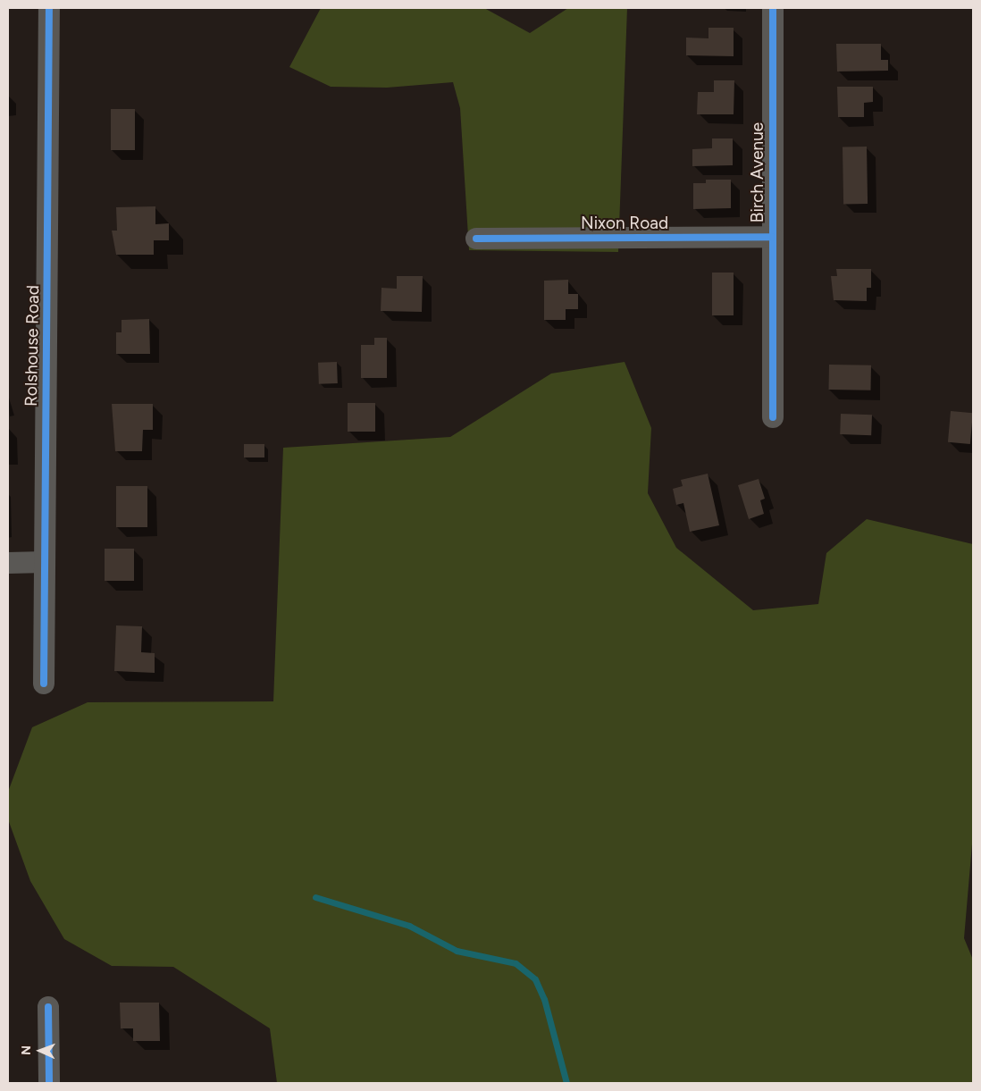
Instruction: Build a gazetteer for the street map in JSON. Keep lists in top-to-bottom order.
{
  "streets": {
    "street": ["Birch Avenue", "Nixon Road", "Rolshouse Road"]
  },
  "crossings": [
    ["Birch Avenue", "Nixon Road"]
  ],
  "north": "left"
}
